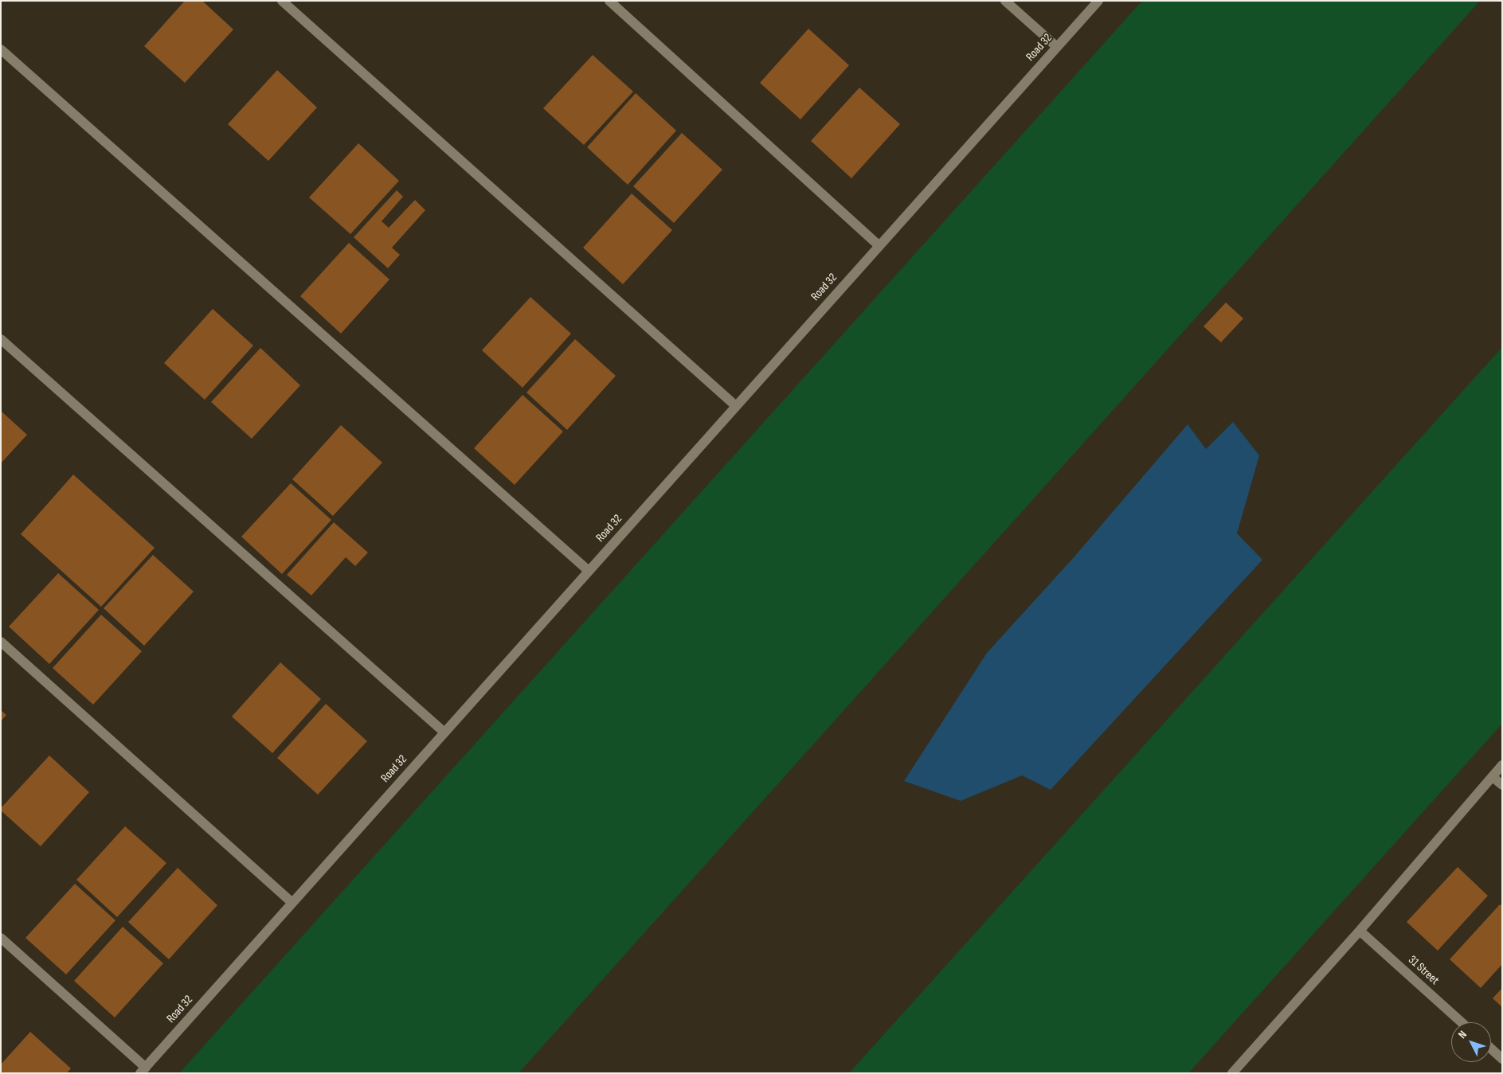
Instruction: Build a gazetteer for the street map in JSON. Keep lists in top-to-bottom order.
{
  "streets": {
    "street": ["Road 32", "31 Street"]
  },
  "north": "top left"
}
